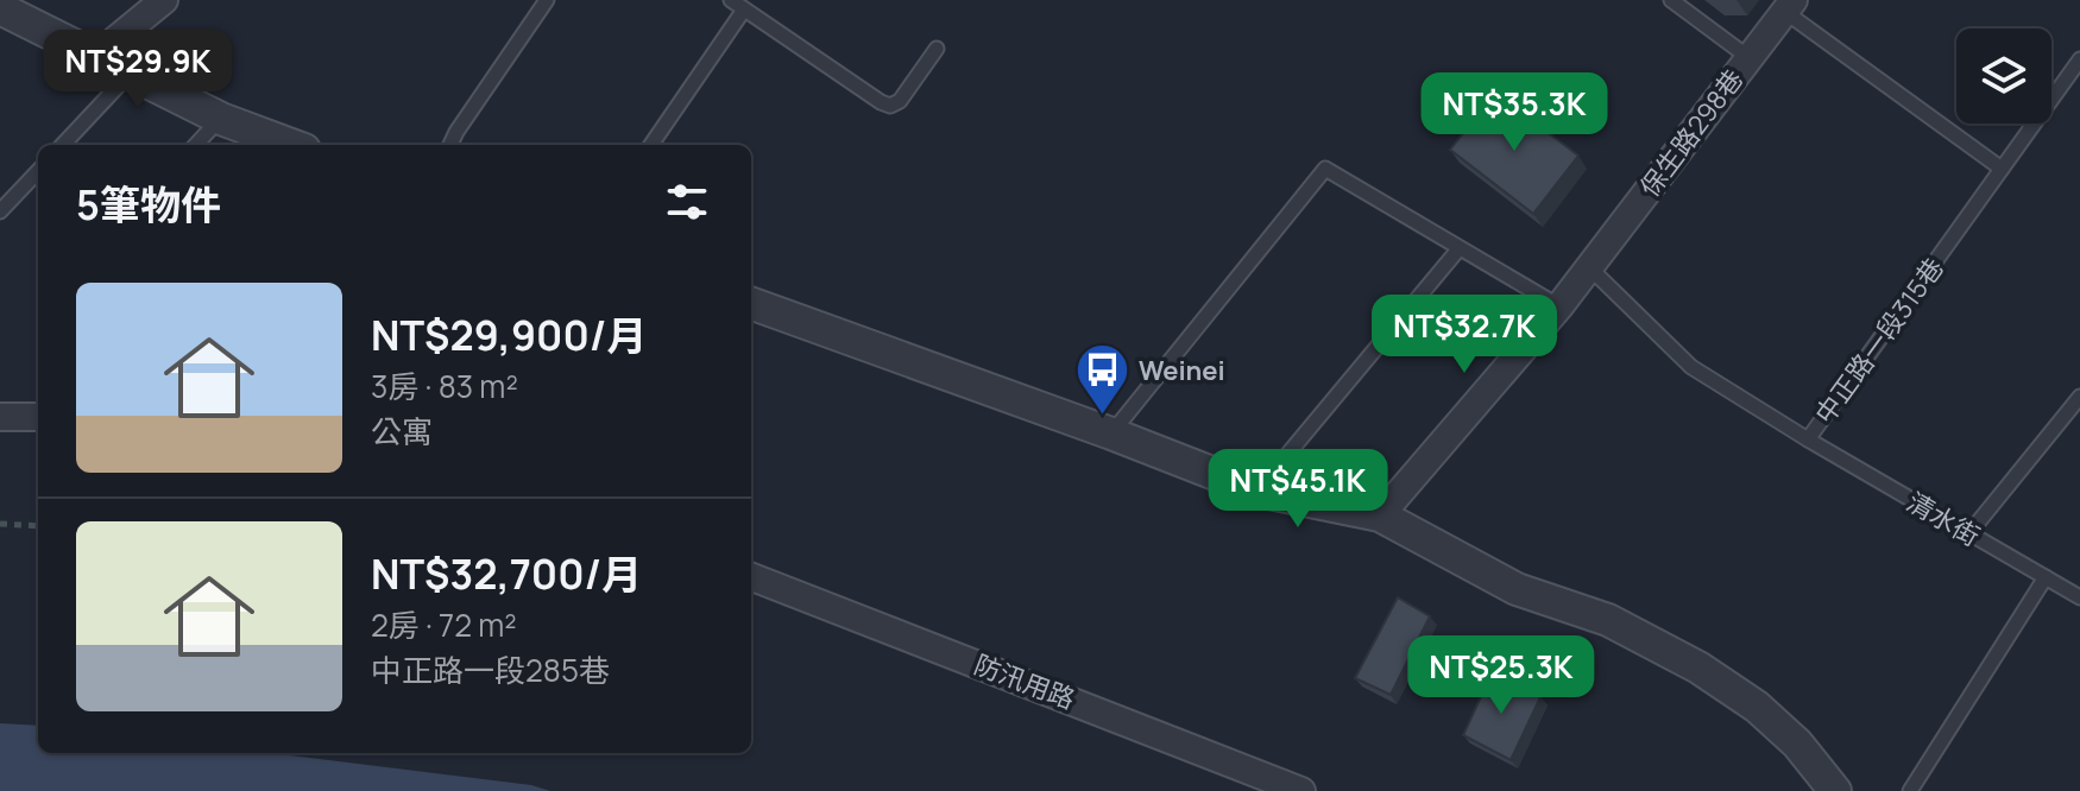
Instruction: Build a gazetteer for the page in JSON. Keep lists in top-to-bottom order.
{
  "streets": {
    "street": ["保生路298巷", "防汛用路"],
    "lane": ["中正路一段315巷", "清水街"]
  },
  "crossings": [
    ["保生路298巷", "中正路一段315巷"],
    ["中正路一段315巷", "清水街"]
  ],
  "places": {
    "bus stop": ["Weinei"]
  },
  "page": {
    "price": [
      "NT$29.9K",
      "NT$35.3K",
      "NT$32.7K",
      "NT$45.1K",
      "NT$25.3K"
    ],
    "heading": "5筆物件",
    "list": [
      {
        "name": "NT$29,900/月",
        "note": "3房 · 83 m² · 公寓"
      },
      {
        "name": "NT$32,700/月",
        "note": "2房 · 72 m² · 中正路一段285巷"
      }
    ]
  }
}
